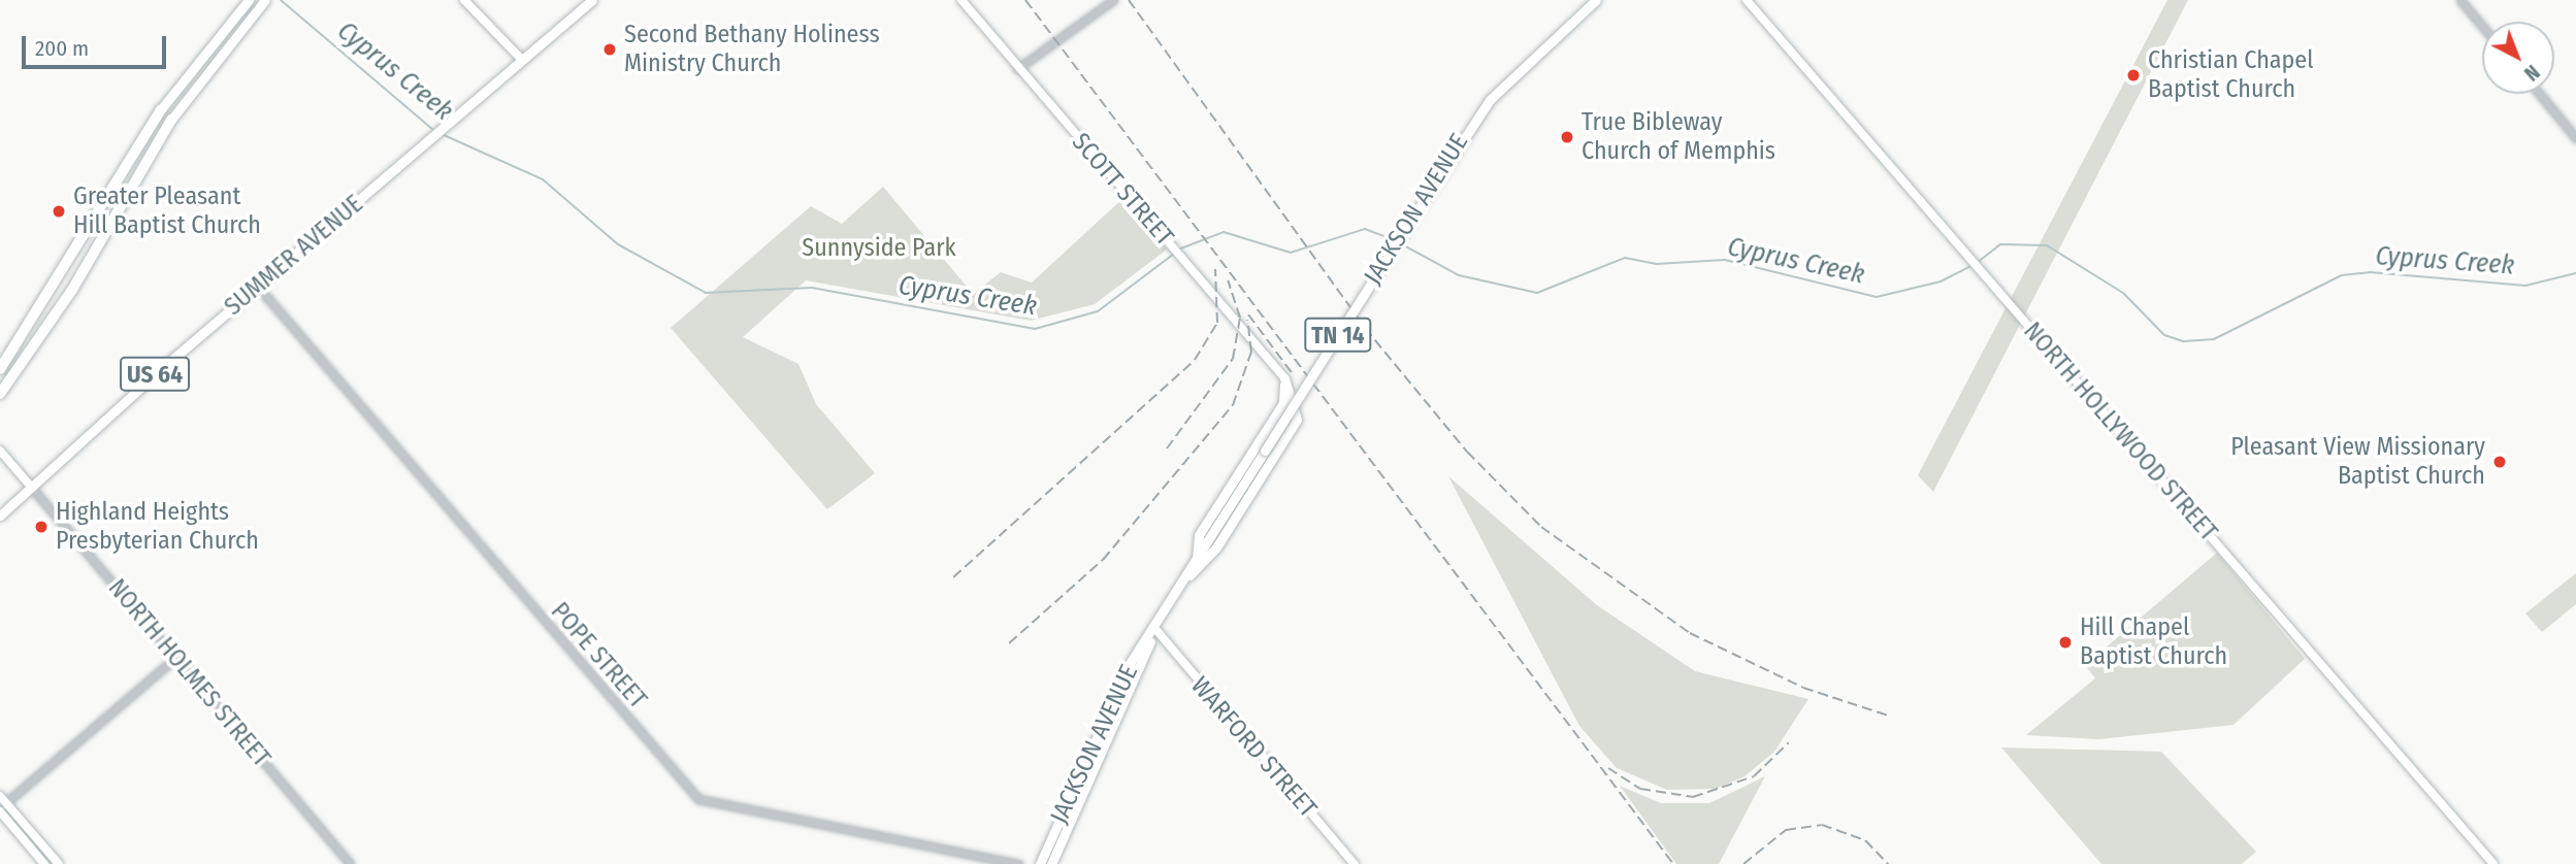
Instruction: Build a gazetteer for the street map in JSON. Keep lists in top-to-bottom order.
{
  "streets": {
    "main road": [
      "SCOTT STREET",
      "JACKSON AVENUE",
      "SUMMER AVENUE",
      "TN 14",
      "US 64",
      "NORTH HOLLYWOOD STREET",
      "NORTH HOLMES STREET",
      "WARFORD STREET"
    ],
    "street": ["POPE STREET"]
  },
  "crossings": [
    ["JACKSON AVENUE", "WARFORD STREET"],
    ["SUMMER AVENUE", "POPE STREET"],
    ["SUMMER AVENUE", "NORTH HOLMES STREET"]
  ],
  "water": ["Cyprus Creek"],
  "parks": ["Sunnyside Park"],
  "places": [
    "Second Bethany Holiness Ministry Church",
    "Christian Chapel Baptist Church",
    "True Bibleway Church of Memphis",
    "Greater Pleasant Hill Baptist Church",
    "Pleasant View Missionary Baptist Church",
    "Highland Heights Presbyterian Church",
    "Hill Chapel Baptist Church"
  ],
  "scale_bar": "200 m",
  "north": "bottom right"
}
